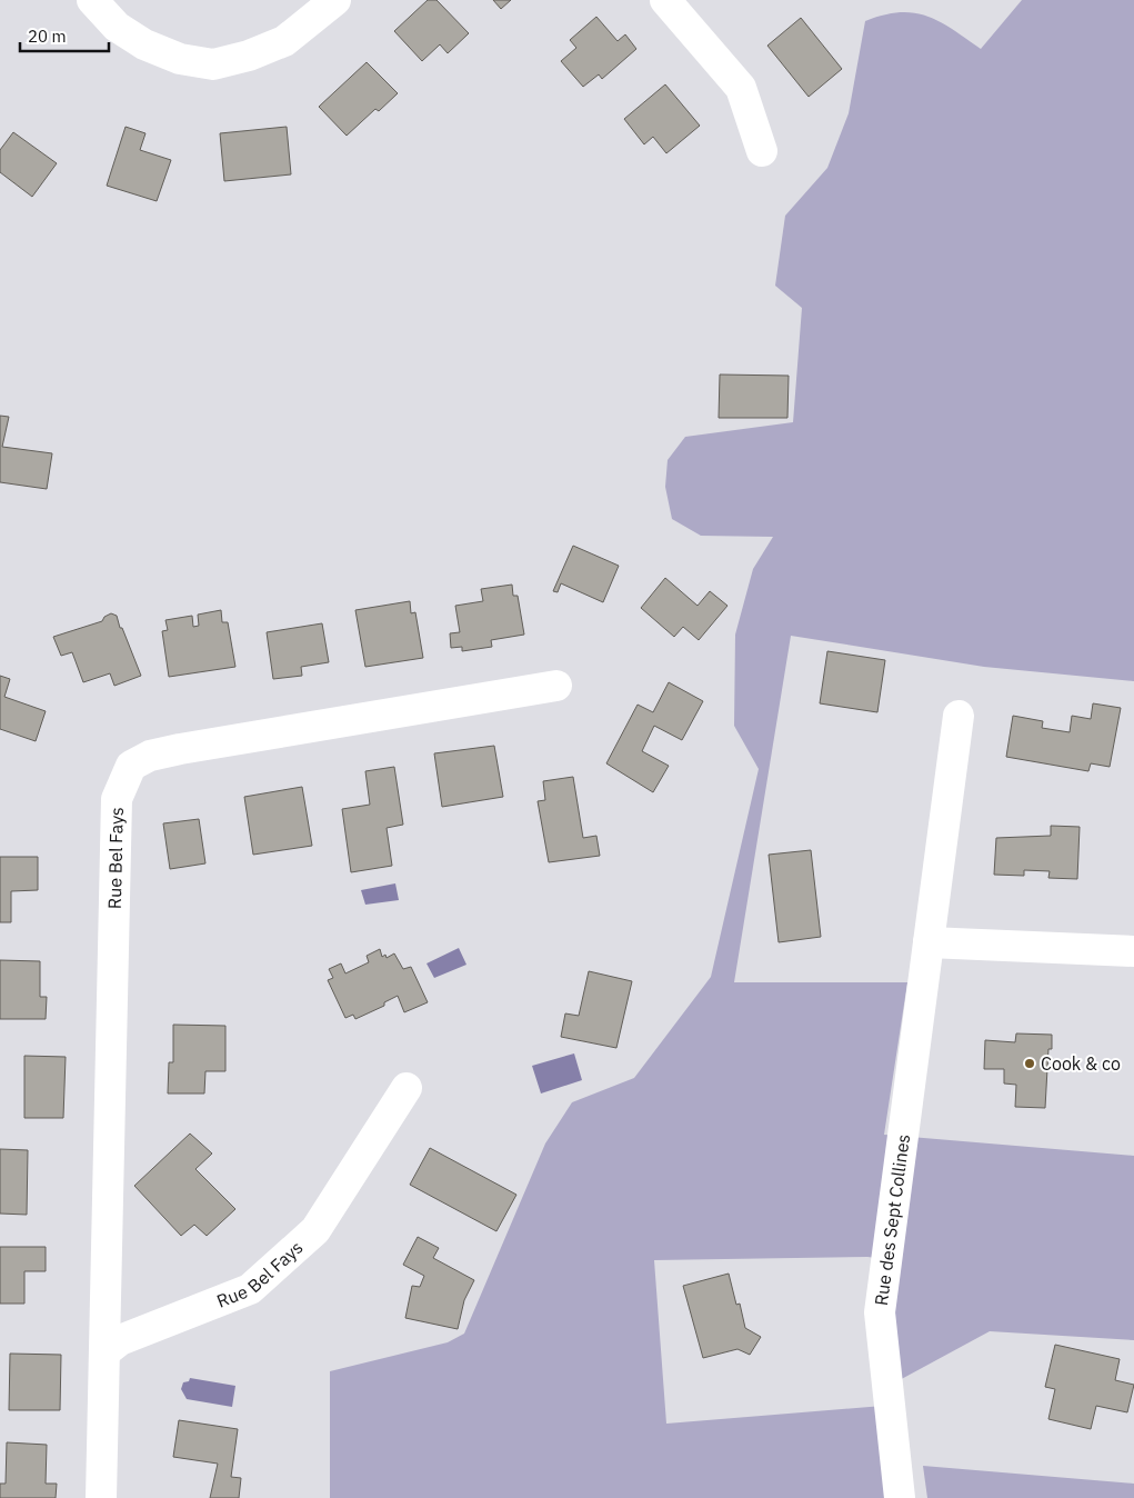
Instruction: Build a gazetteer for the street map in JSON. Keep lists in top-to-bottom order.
{
  "streets": {
    "street": ["Rue Bel Fays", "Rue des Sept Collines"]
  },
  "places": ["Cook & co"],
  "scale_bar": "20 m"
}
